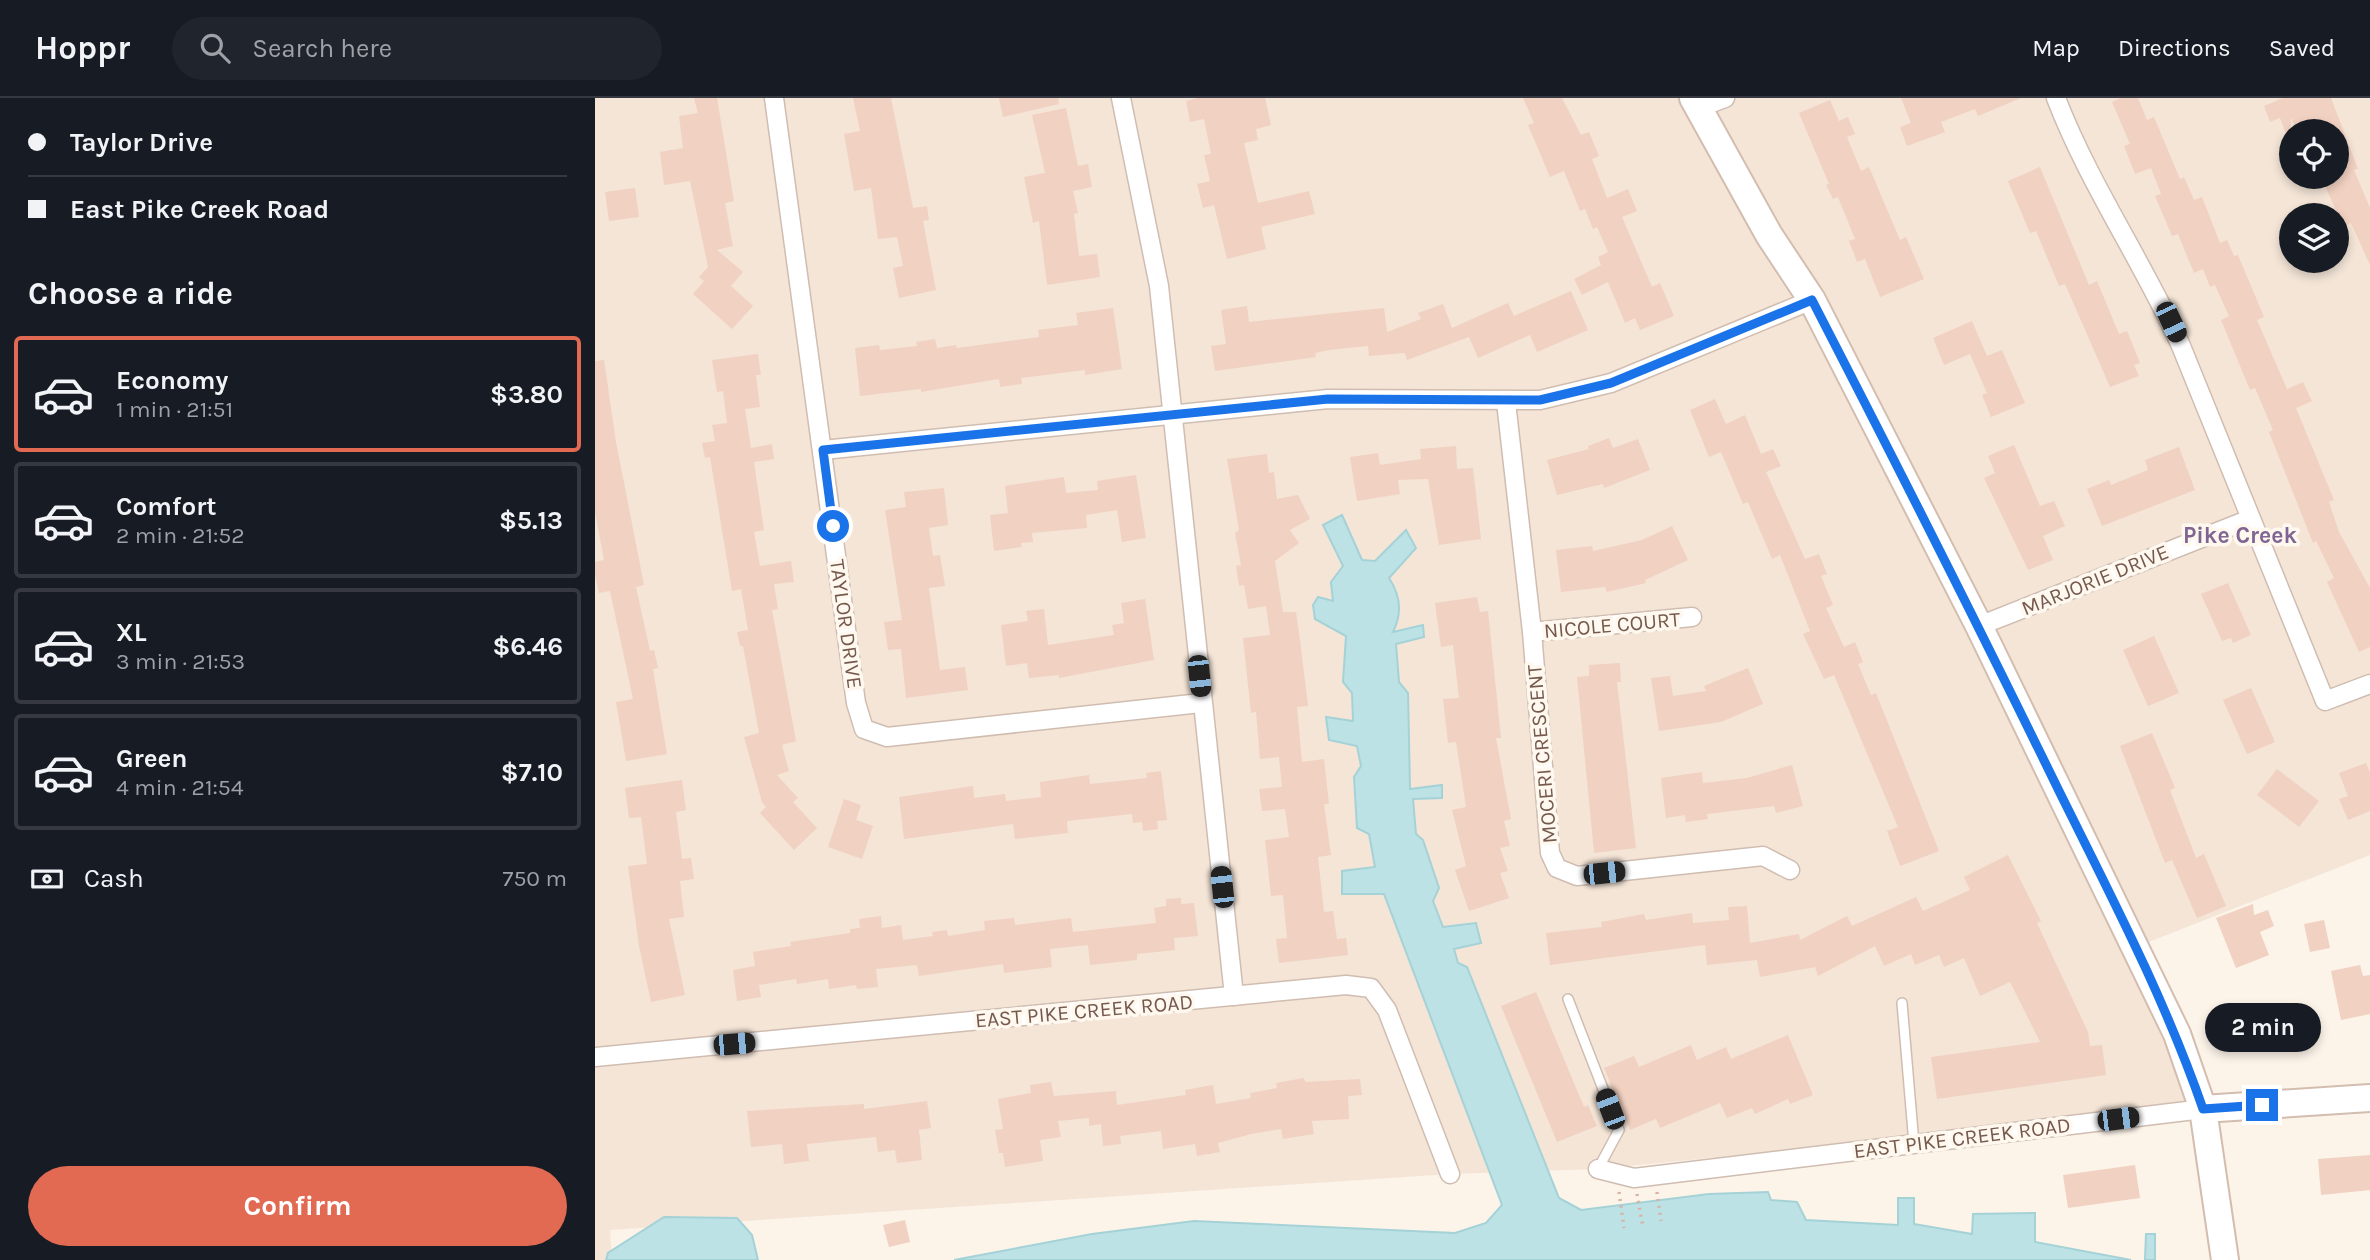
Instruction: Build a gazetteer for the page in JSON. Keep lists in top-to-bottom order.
{
  "streets": {
    "main road": ["EAST PIKE CREEK ROAD"],
    "street": [
      "MARJORIE DRIVE",
      "TAYLOR DRIVE",
      "NICOLE COURT",
      "MOCERI CRESCENT"
    ]
  },
  "crossings": [
    ["NICOLE COURT", "MOCERI CRESCENT"]
  ],
  "districts": ["Pike Creek"],
  "page": {
    "header": "Hoppr",
    "search": "Search here",
    "nav": ["Map", "Directions", "Saved"],
    "banner": ["Taylor Drive", "East Pike Creek Road"],
    "heading": "Choose a ride",
    "list": [
      {
        "name": "Economy",
        "note": "1 min · 21:51",
        "value": "$3.80"
      },
      {
        "name": "Comfort",
        "note": "2 min · 21:52",
        "value": "$5.13"
      },
      {
        "name": "XL",
        "note": "3 min · 21:53",
        "value": "$6.46"
      },
      {
        "name": "Green",
        "note": "4 min · 21:54",
        "value": "$7.10"
      }
    ],
    "pay": ["Cash", "750 m"],
    "bubble": "2 min",
    "buttons": "Confirm"
  }
}
